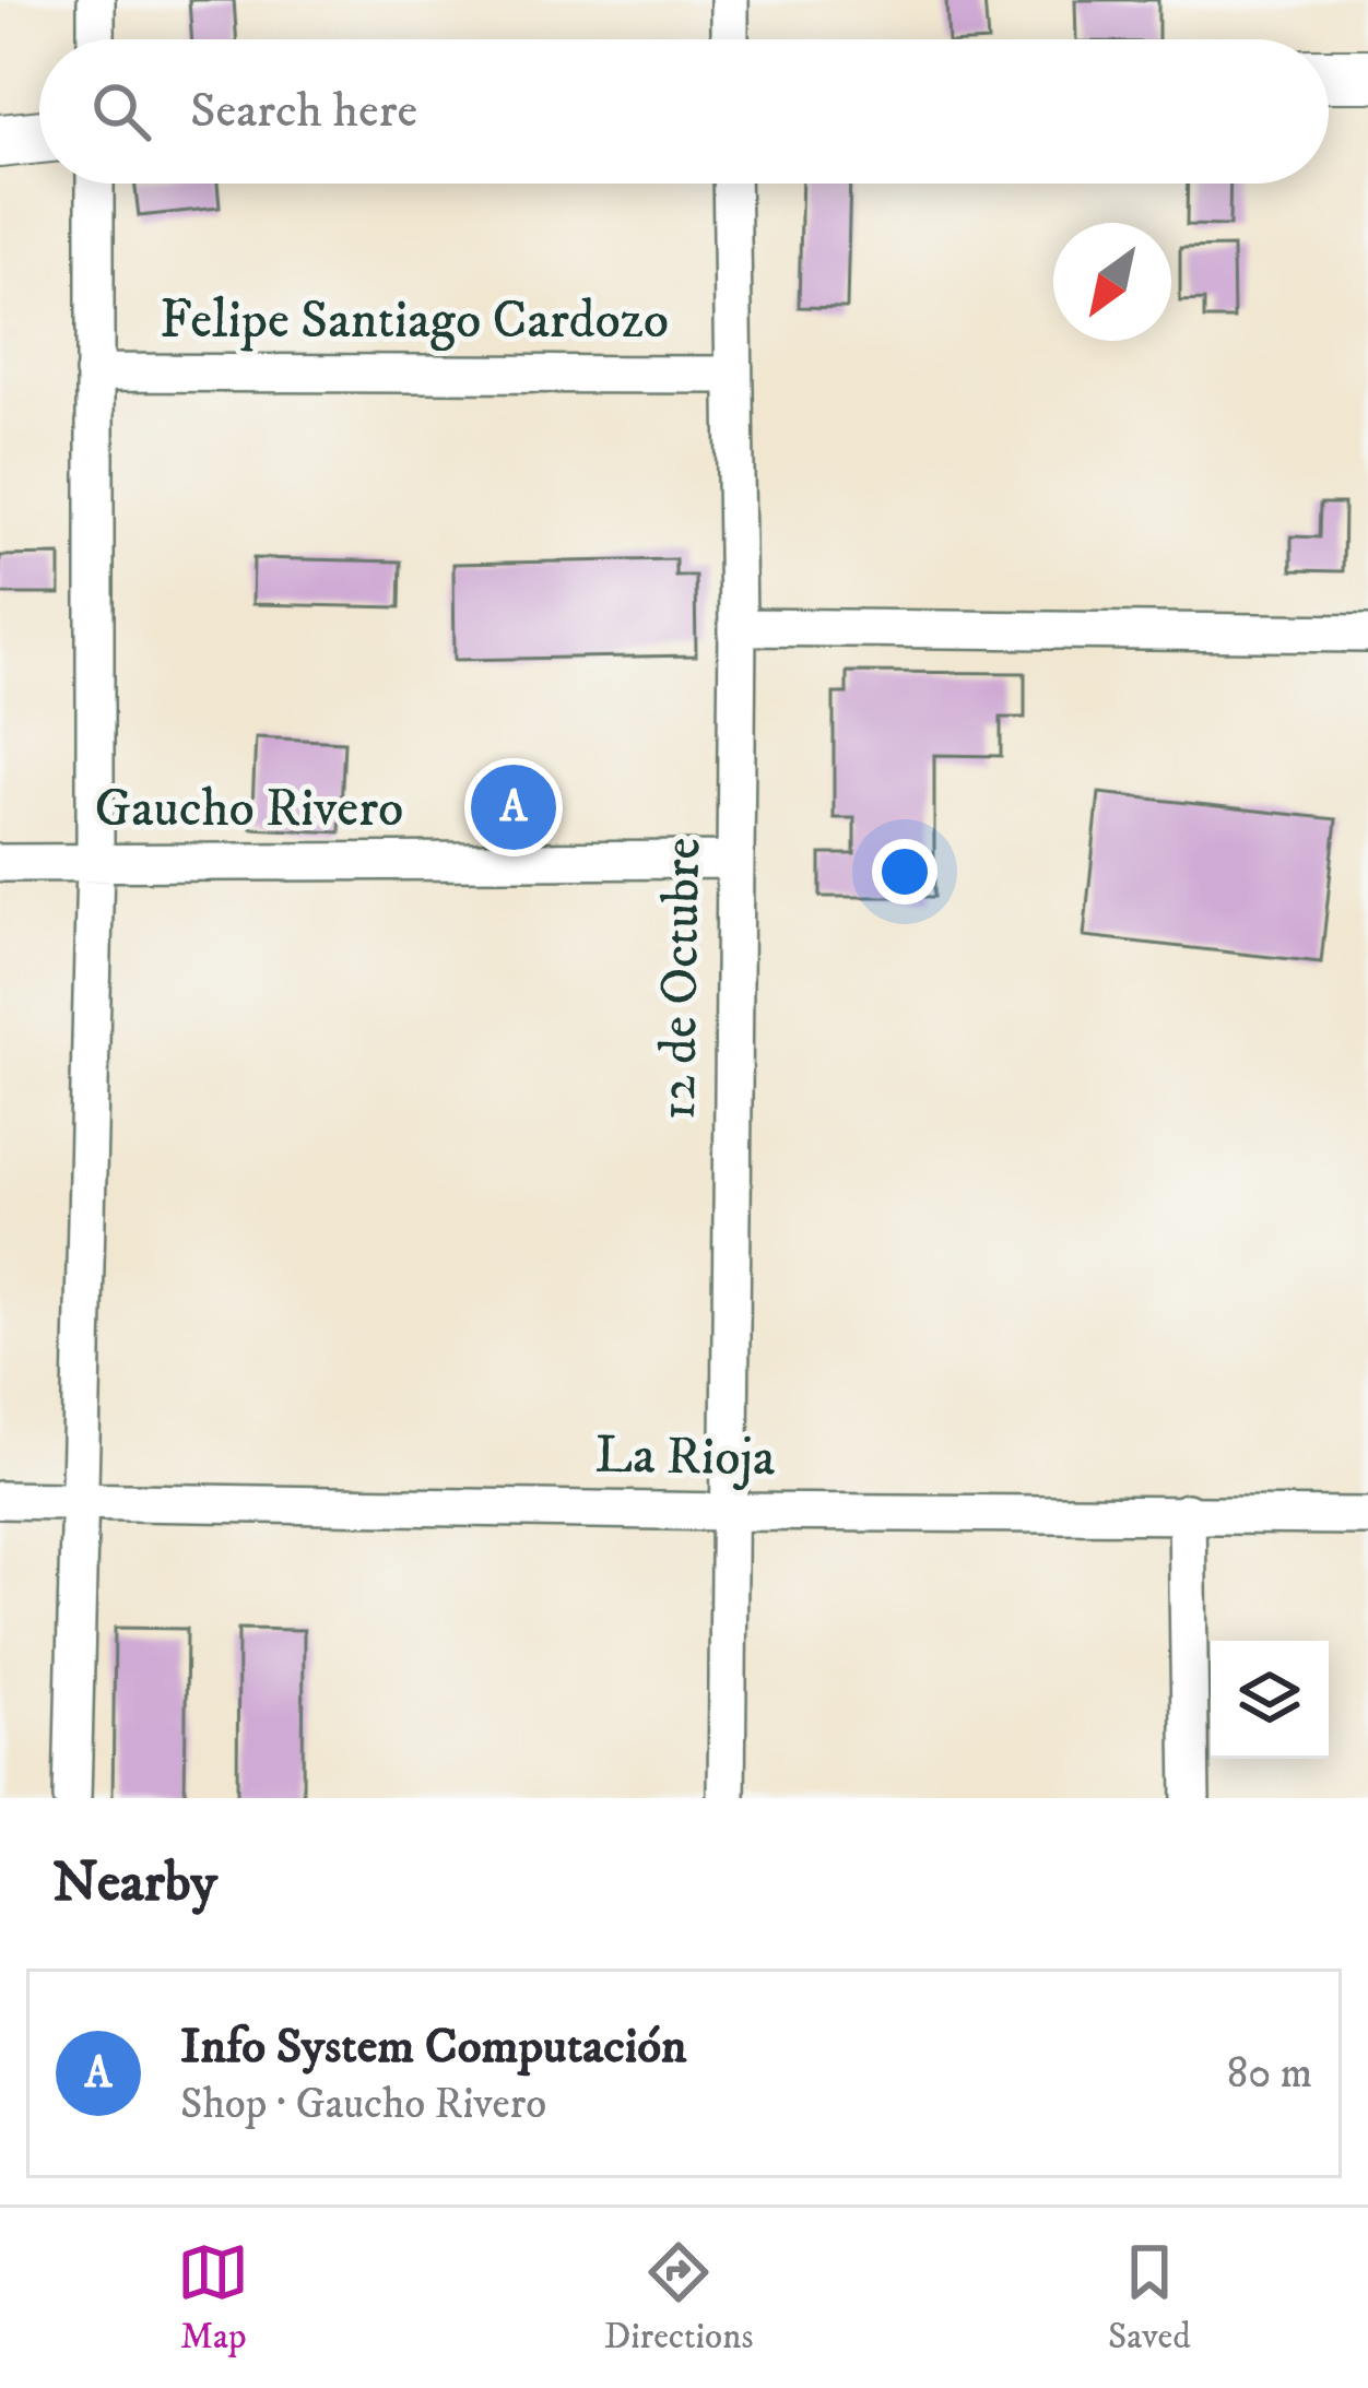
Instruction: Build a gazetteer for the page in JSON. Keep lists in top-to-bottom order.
{
  "streets": {
    "street": [
      "Felipe Santiago Cardozo",
      "Gaucho Rivero",
      "12 de Octubre",
      "La Rioja"
    ]
  },
  "crossings": [
    ["Felipe Santiago Cardozo", "12 de Octubre"],
    ["Gaucho Rivero", "12 de Octubre"],
    ["12 de Octubre", "La Rioja"]
  ],
  "north": "bottom left",
  "page": {
    "search": "Search here",
    "pins": "A",
    "heading": "Nearby",
    "list": [
      {
        "mark": "A",
        "name": "Info System Computación",
        "note": "Shop · Gaucho Rivero",
        "value": "80 m"
      }
    ],
    "nav": ["Map", "Directions", "Saved"]
  }
}
